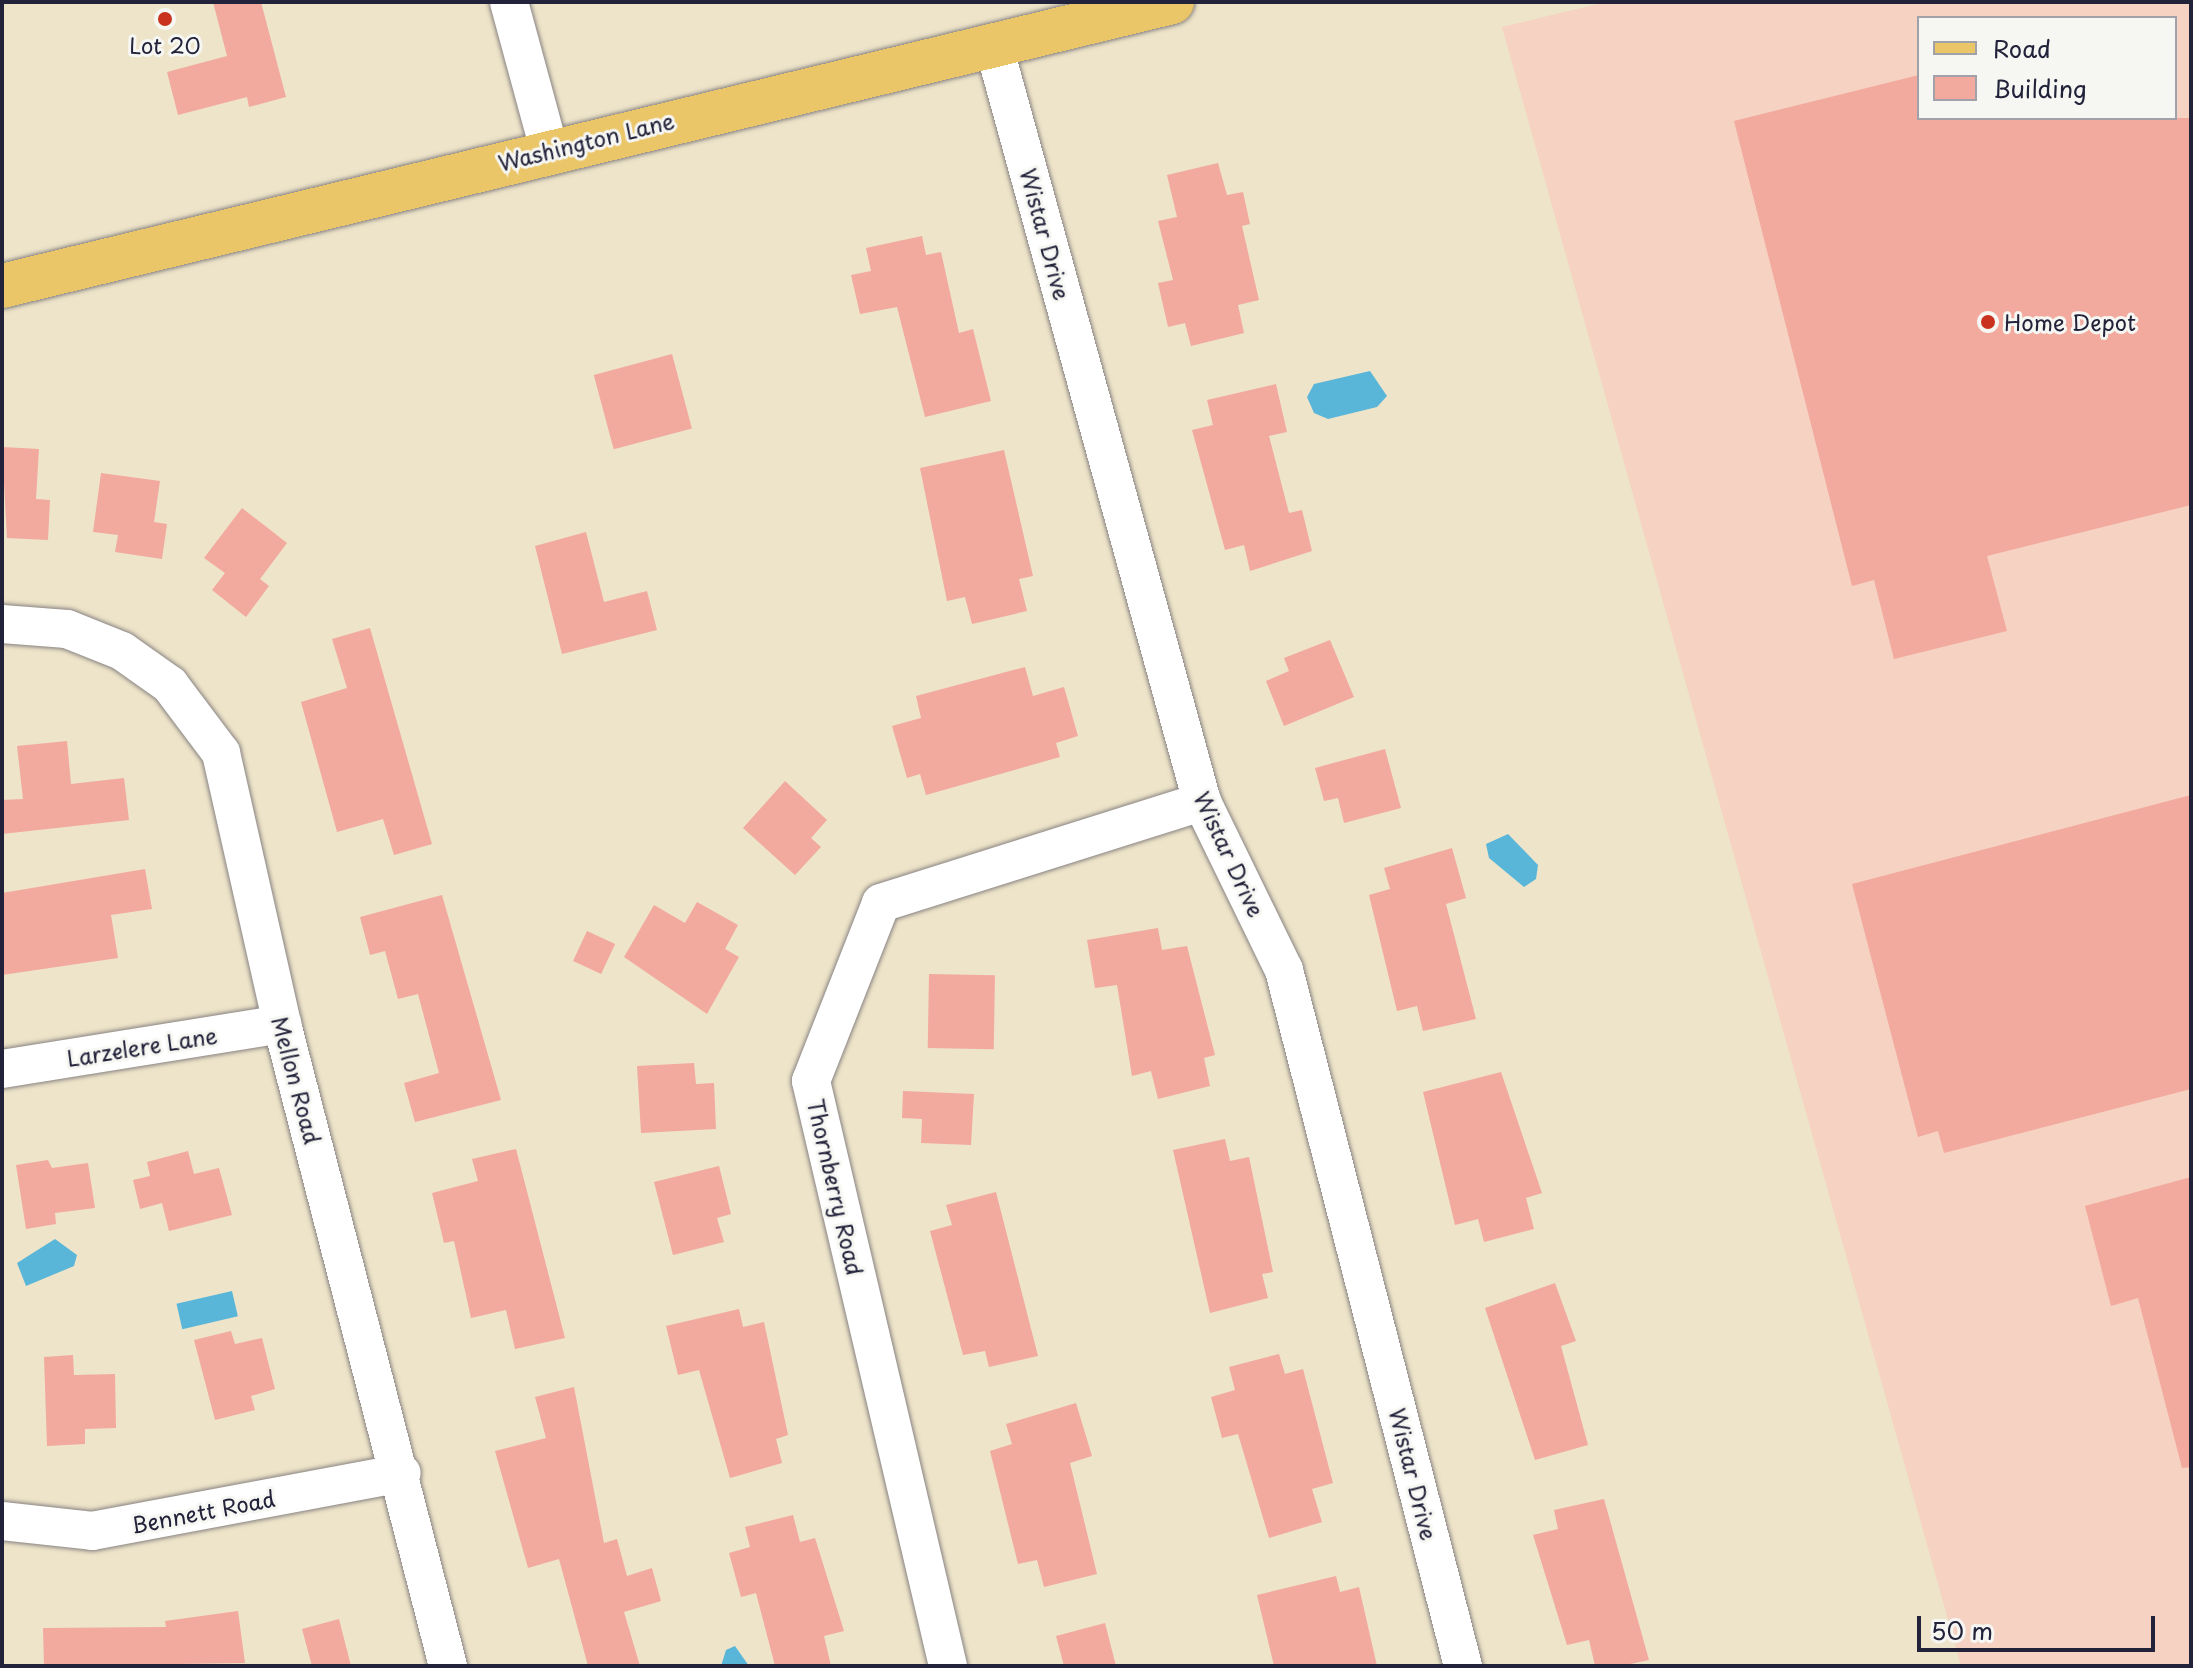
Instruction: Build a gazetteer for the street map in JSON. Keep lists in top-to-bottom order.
{
  "streets": {
    "main road": ["Washington Lane"],
    "street": [
      "Wistar Drive",
      "Larzelere Lane",
      "Mellon Road",
      "Thornberry Road",
      "Bennett Road"
    ]
  },
  "crossings": [
    ["Washington Lane", "Wistar Drive"],
    ["Wistar Drive", "Thornberry Road"],
    ["Larzelere Lane", "Mellon Road"],
    ["Mellon Road", "Bennett Road"]
  ],
  "places": ["Lot 20", "Home Depot"],
  "legend": ["Road", "Building"],
  "scale_bar": "50 m"
}
